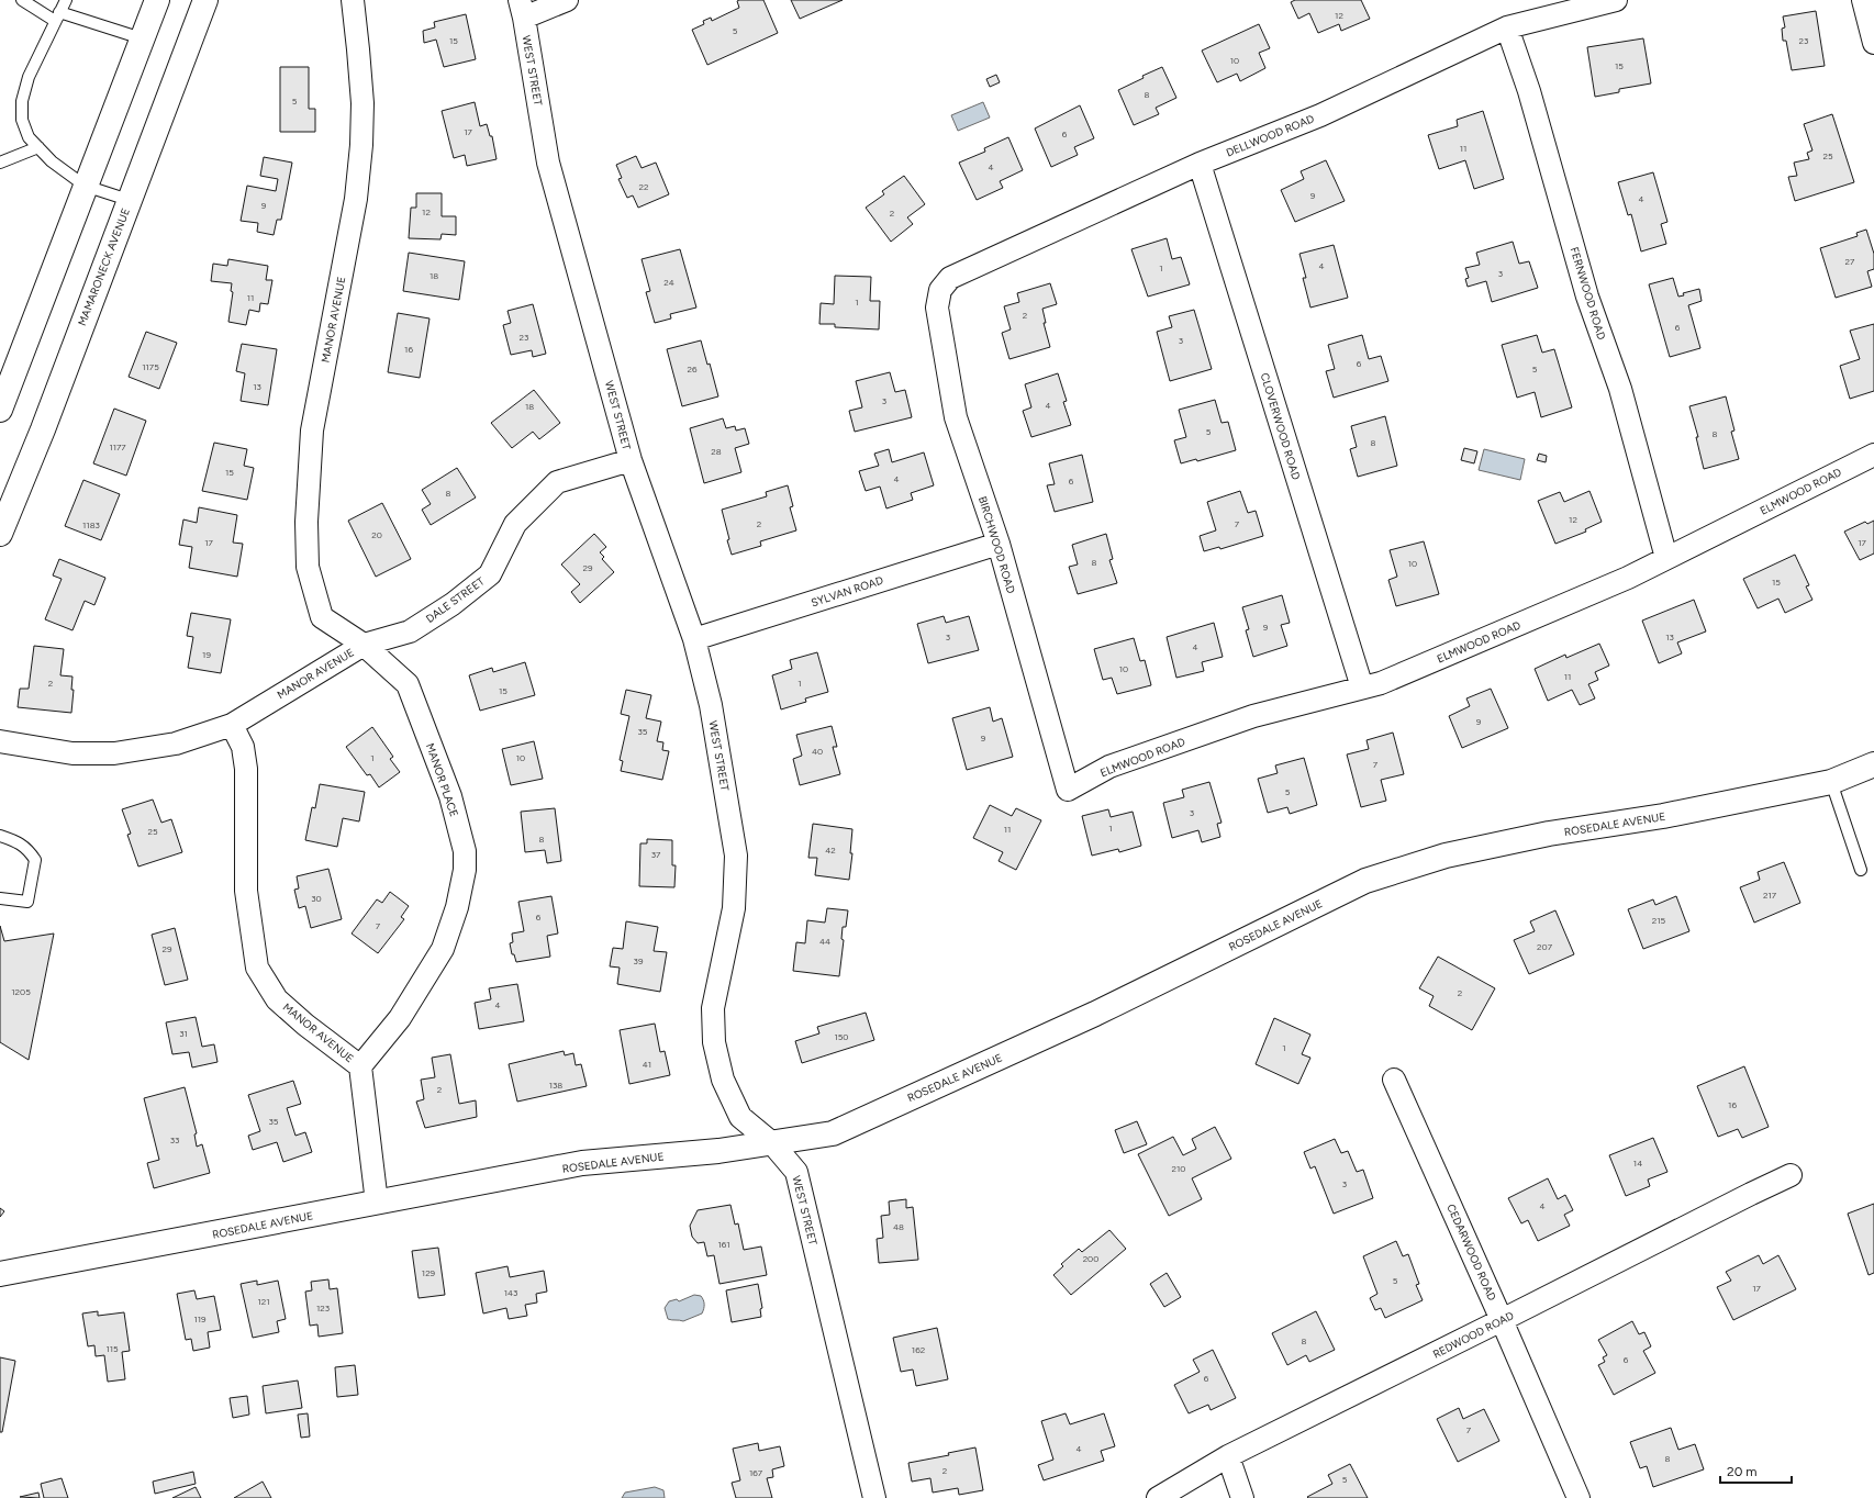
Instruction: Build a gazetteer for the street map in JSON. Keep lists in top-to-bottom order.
{
  "streets": {
    "street": [
      "WEST STREET",
      "DELLWOOD ROAD",
      "MAMARONECK AVENUE",
      "FERNWOOD ROAD",
      "MANOR AVENUE",
      "CLOVERWOOD ROAD",
      "ELMWOOD ROAD",
      "BIRCHWOOD ROAD",
      "SYLVAN ROAD",
      "DALE STREET",
      "MANOR PLACE",
      "ROSEDALE AVENUE",
      "CEDARWOOD ROAD",
      "REDWOOD ROAD"
    ]
  },
  "crossings": [
    ["WEST STREET", "SYLVAN ROAD"],
    ["WEST STREET", "DALE STREET"],
    ["WEST STREET", "ROSEDALE AVENUE"],
    ["DELLWOOD ROAD", "FERNWOOD ROAD"],
    ["DELLWOOD ROAD", "CLOVERWOOD ROAD"],
    ["DELLWOOD ROAD", "BIRCHWOOD ROAD"],
    ["FERNWOOD ROAD", "ELMWOOD ROAD"],
    ["MANOR AVENUE", "DALE STREET"],
    ["MANOR AVENUE", "MANOR PLACE"],
    ["MANOR AVENUE", "ROSEDALE AVENUE"],
    ["CLOVERWOOD ROAD", "ELMWOOD ROAD"],
    ["ELMWOOD ROAD", "BIRCHWOOD ROAD"],
    ["BIRCHWOOD ROAD", "SYLVAN ROAD"],
    ["DALE STREET", "MANOR PLACE"],
    ["CEDARWOOD ROAD", "REDWOOD ROAD"]
  ],
  "house_numbers": [
    "12",
    "5",
    "15",
    "23",
    "10",
    "15",
    "8",
    "5",
    "17",
    "6",
    "11",
    "25",
    "4",
    "22",
    "9",
    "4",
    "9",
    "12",
    "2",
    "27",
    "4",
    "1",
    "3",
    "18",
    "24",
    "11",
    "1",
    "2",
    "6",
    "23",
    "3",
    "16",
    "6",
    "1175",
    "26",
    "5",
    "13",
    "3",
    "4",
    "18",
    "5",
    "8",
    "8",
    "1177",
    "28",
    "15",
    "4",
    "6",
    "8",
    "12",
    "2",
    "7",
    "1183",
    "20",
    "17",
    "17",
    "8",
    "10",
    "29",
    "15",
    "9",
    "3",
    "13",
    "4",
    "19",
    "10",
    "11",
    "2",
    "1",
    "15",
    "9",
    "35",
    "9",
    "40",
    "1",
    "10",
    "7",
    "5",
    "3",
    "1",
    "11",
    "25",
    "8",
    "42",
    "37",
    "217",
    "30",
    "6",
    "215",
    "7",
    "44",
    "207",
    "29",
    "39",
    "1205",
    "2",
    "4",
    "31",
    "150",
    "1",
    "41",
    "138",
    "2",
    "16",
    "35",
    "33",
    "14",
    "210",
    "3",
    "4",
    "48",
    "161",
    "200",
    "129",
    "5",
    "17",
    "143",
    "121",
    "123",
    "119",
    "8",
    "115",
    "162",
    "6",
    "6",
    "7",
    "4",
    "8",
    "2",
    "167",
    "5"
  ],
  "scale_bar": "20 m"
}
